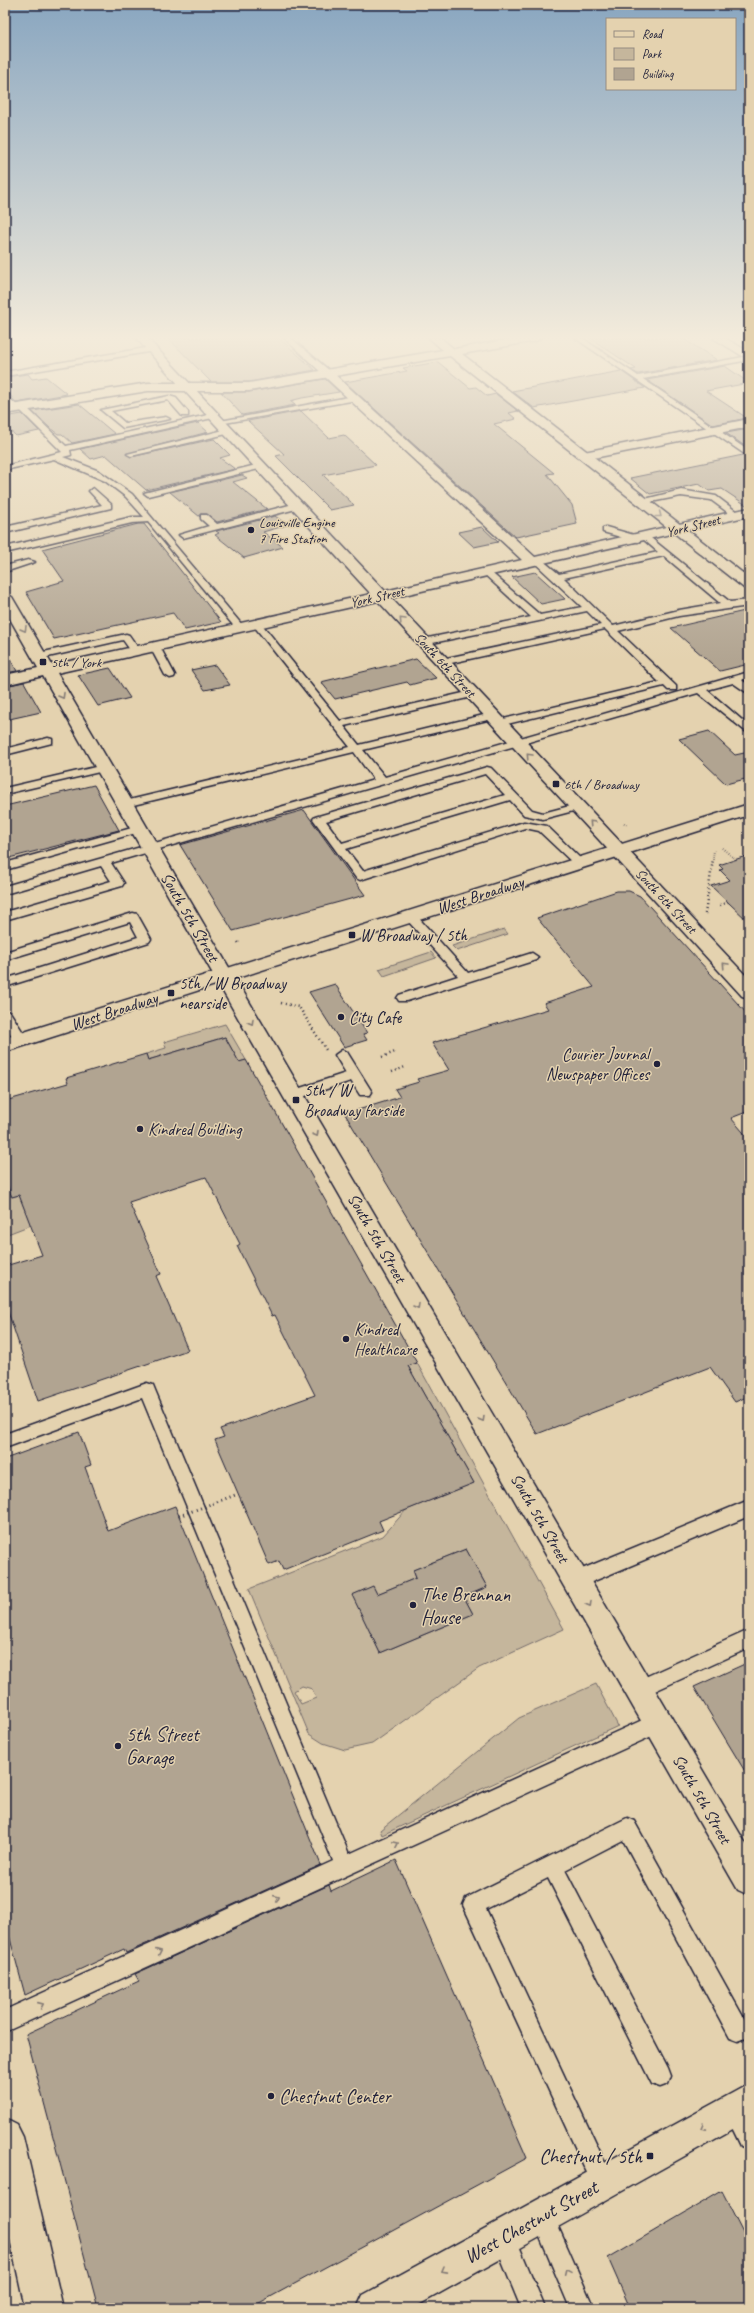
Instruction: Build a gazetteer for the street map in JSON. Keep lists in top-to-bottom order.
{
  "streets": {
    "street": [
      "York Street",
      "South 6th Street",
      "West Broadway",
      "South 5th Street",
      "West Chestnut Street"
    ]
  },
  "crossings": [
    ["York Street", "South 6th Street"],
    ["York Street", "South 5th Street"],
    ["South 6th Street", "West Broadway"],
    ["West Broadway", "South 5th Street"]
  ],
  "one_way": ["South 6th Street", "South 5th Street", "West Chestnut Street"],
  "places": {
    "other": [
      "Louisville Engine 7 Fire Station",
      "City Cafe",
      "Courier Journal Newspaper Offices",
      "Kindred Building",
      "Kindred Healthcare",
      "The Brennan House",
      "5th Street Garage",
      "Chestnut Center"
    ],
    "transit": [
      "5th / York",
      "6th / Broadway",
      "W Broadway / 5th",
      "5th / W Broadway nearside",
      "5th / W Broadway farside",
      "Chestnut / 5th"
    ]
  },
  "legend": ["Road", "Park", "Building"]
}
